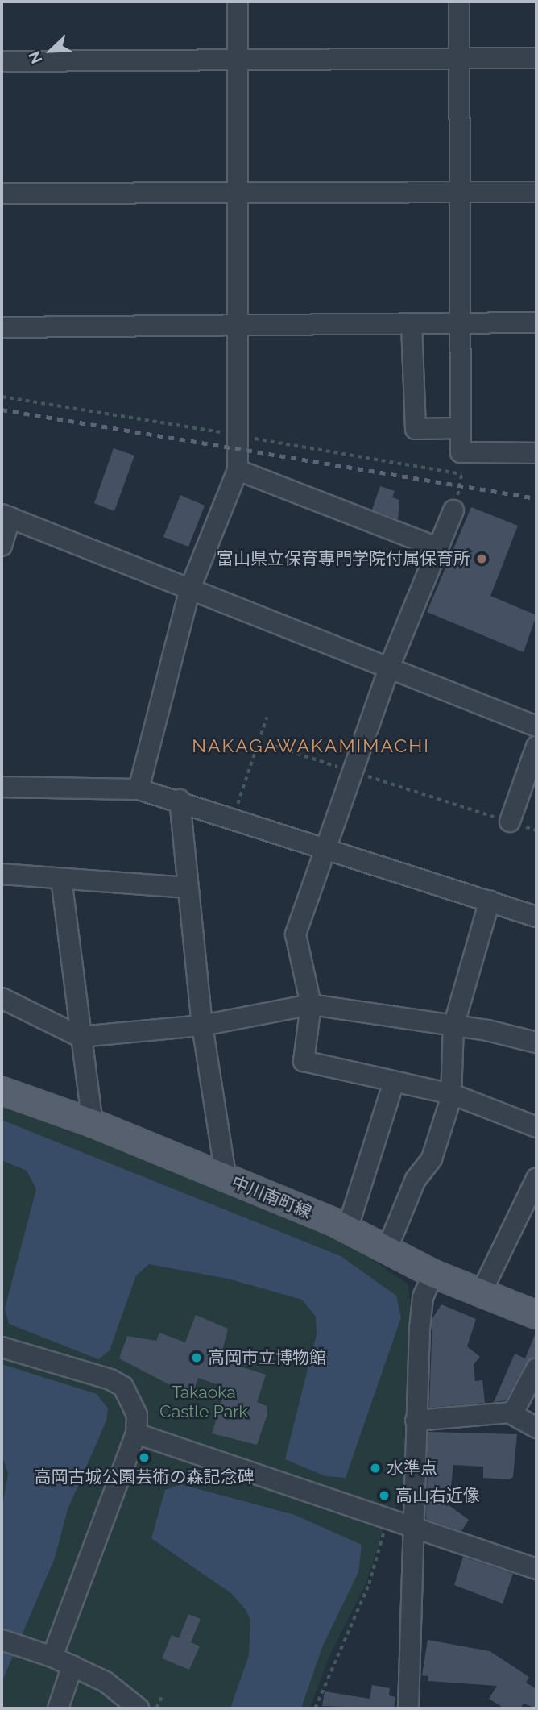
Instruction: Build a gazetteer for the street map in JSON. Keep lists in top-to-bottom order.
{
  "streets": {
    "main road": ["中川南町線"]
  },
  "districts": ["NAKAGAWAKAMIMACHI"],
  "parks": ["Takaoka Castle Park"],
  "places": [
    "富山県立保育専門学院付属保育所",
    "高岡市立博物館",
    "高岡古城公園芸術の森記念碑",
    "水準点",
    "高山右近像"
  ],
  "north": "bottom left"
}
